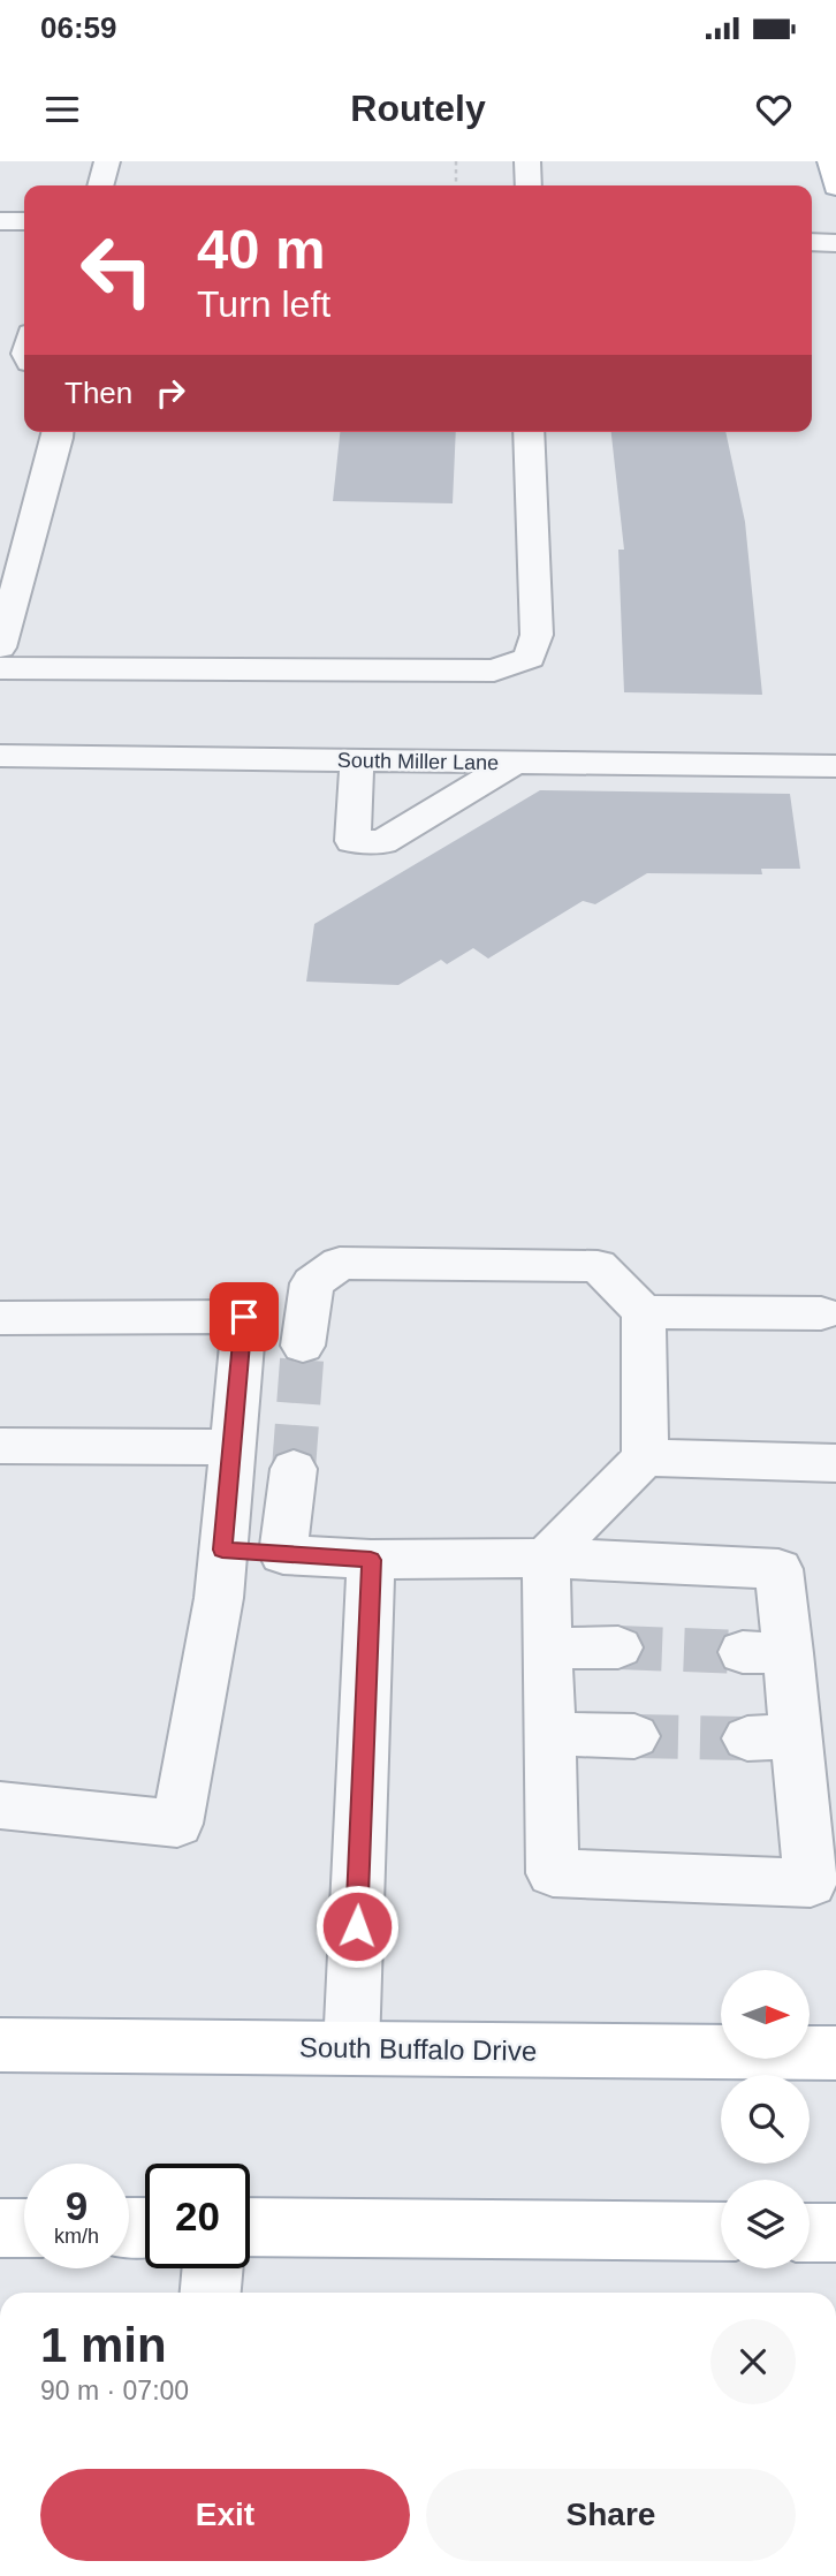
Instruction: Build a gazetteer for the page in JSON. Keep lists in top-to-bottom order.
{
  "streets": {
    "main road": ["South Buffalo Drive"],
    "street": ["South Miller Lane"]
  },
  "north": "right",
  "page": {
    "status": "06:59",
    "header": "Routely",
    "turn": ["40 m", "Turn left"],
    "then": "Then",
    "speed": "9 km/h",
    "limit": "20",
    "heading": ["1 min", "90 m · 07:00"],
    "buttons": ["Exit", "Share"]
  }
}
